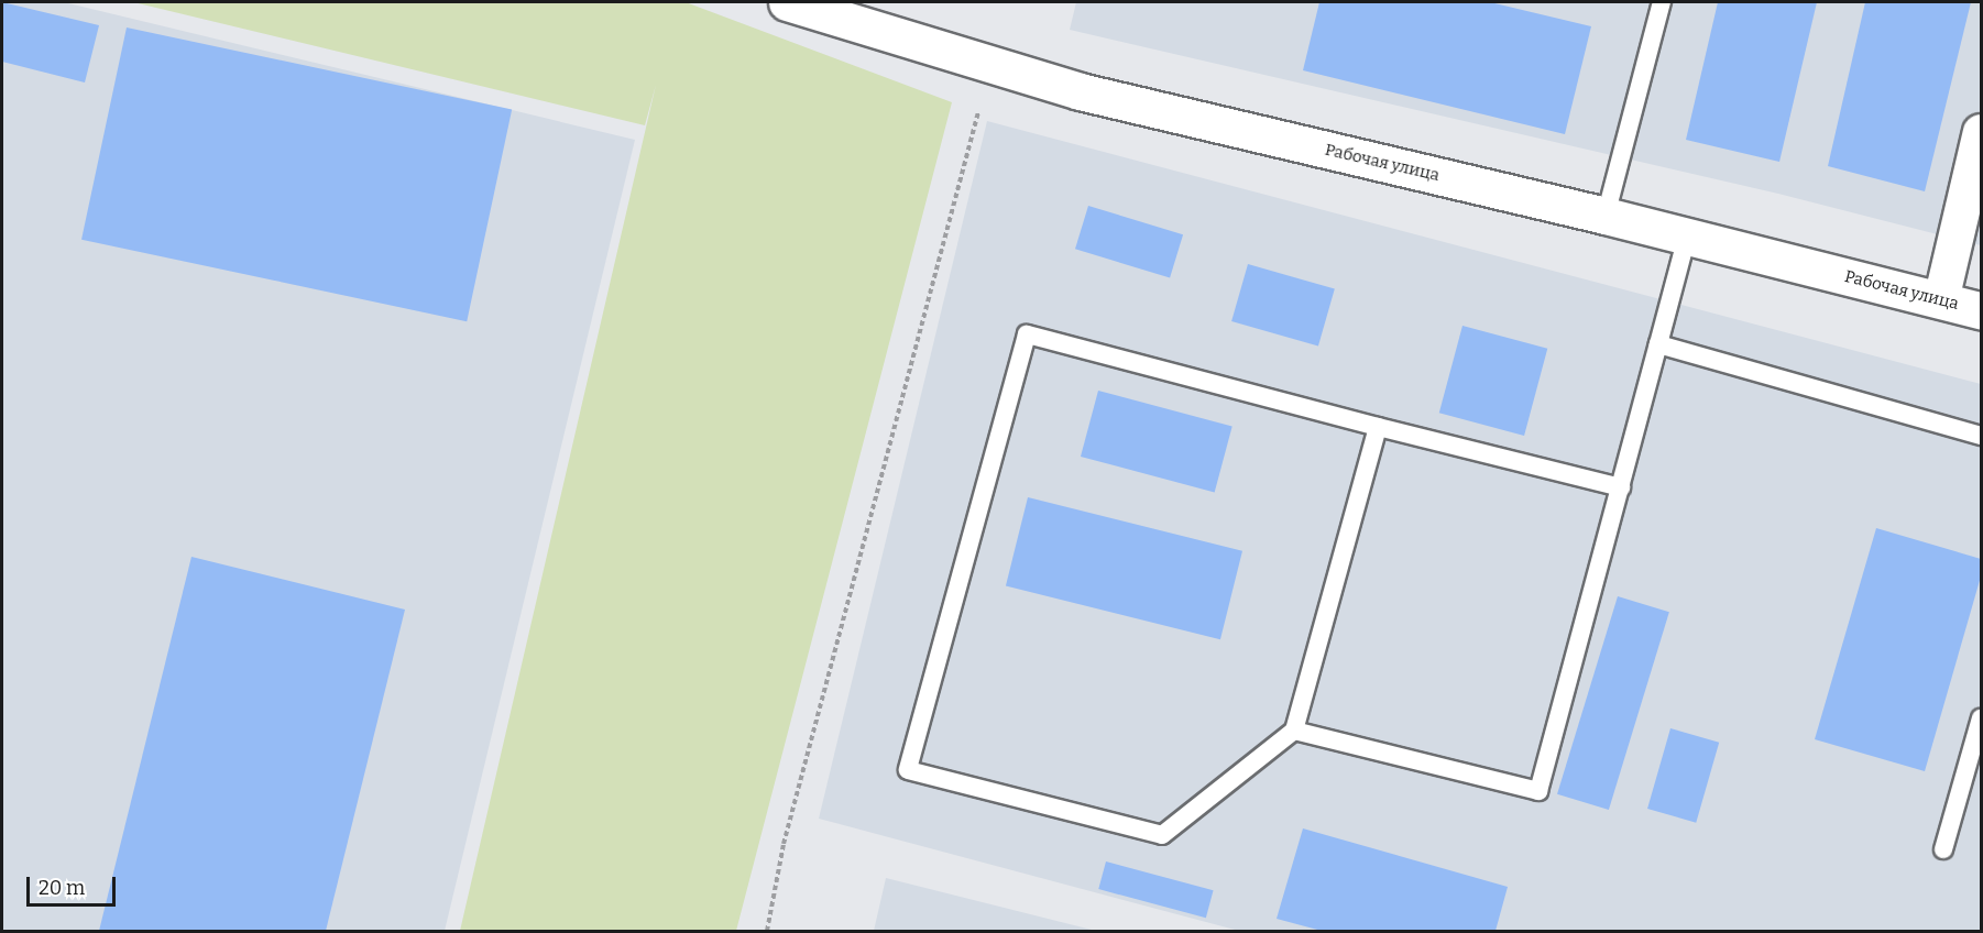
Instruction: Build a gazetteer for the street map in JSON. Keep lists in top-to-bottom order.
{
  "streets": {
    "main road": ["Рабочая улица"]
  },
  "scale_bar": "20 m"
}
